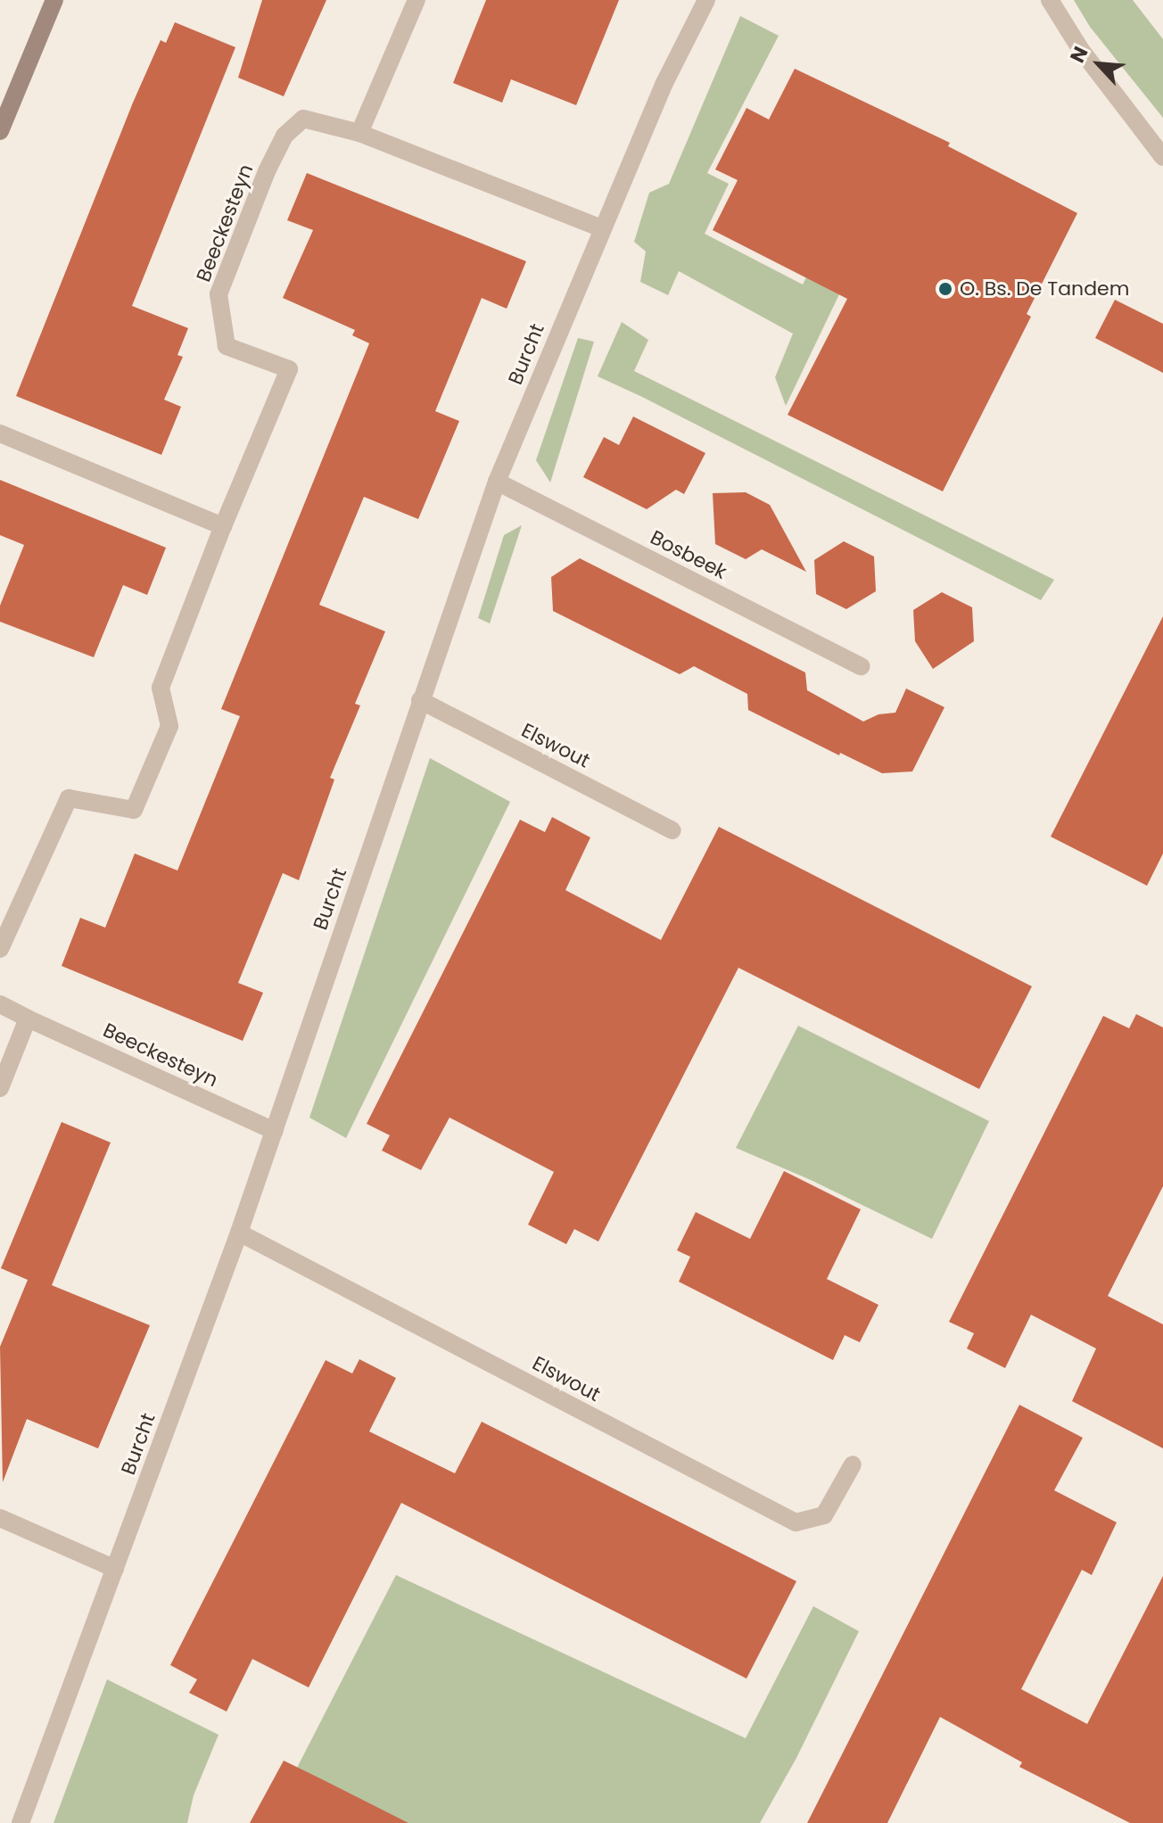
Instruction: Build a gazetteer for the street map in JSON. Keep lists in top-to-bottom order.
{
  "streets": {
    "street": [
      "Beeckesteyn",
      "Burcht",
      "Bosbeek",
      "Elswout"
    ]
  },
  "crossings": [
    ["Beeckesteyn", "Burcht"],
    ["Burcht", "Bosbeek"],
    ["Burcht", "Elswout"]
  ],
  "places": ["O. Bs. De Tandem"],
  "north": "top left"
}
